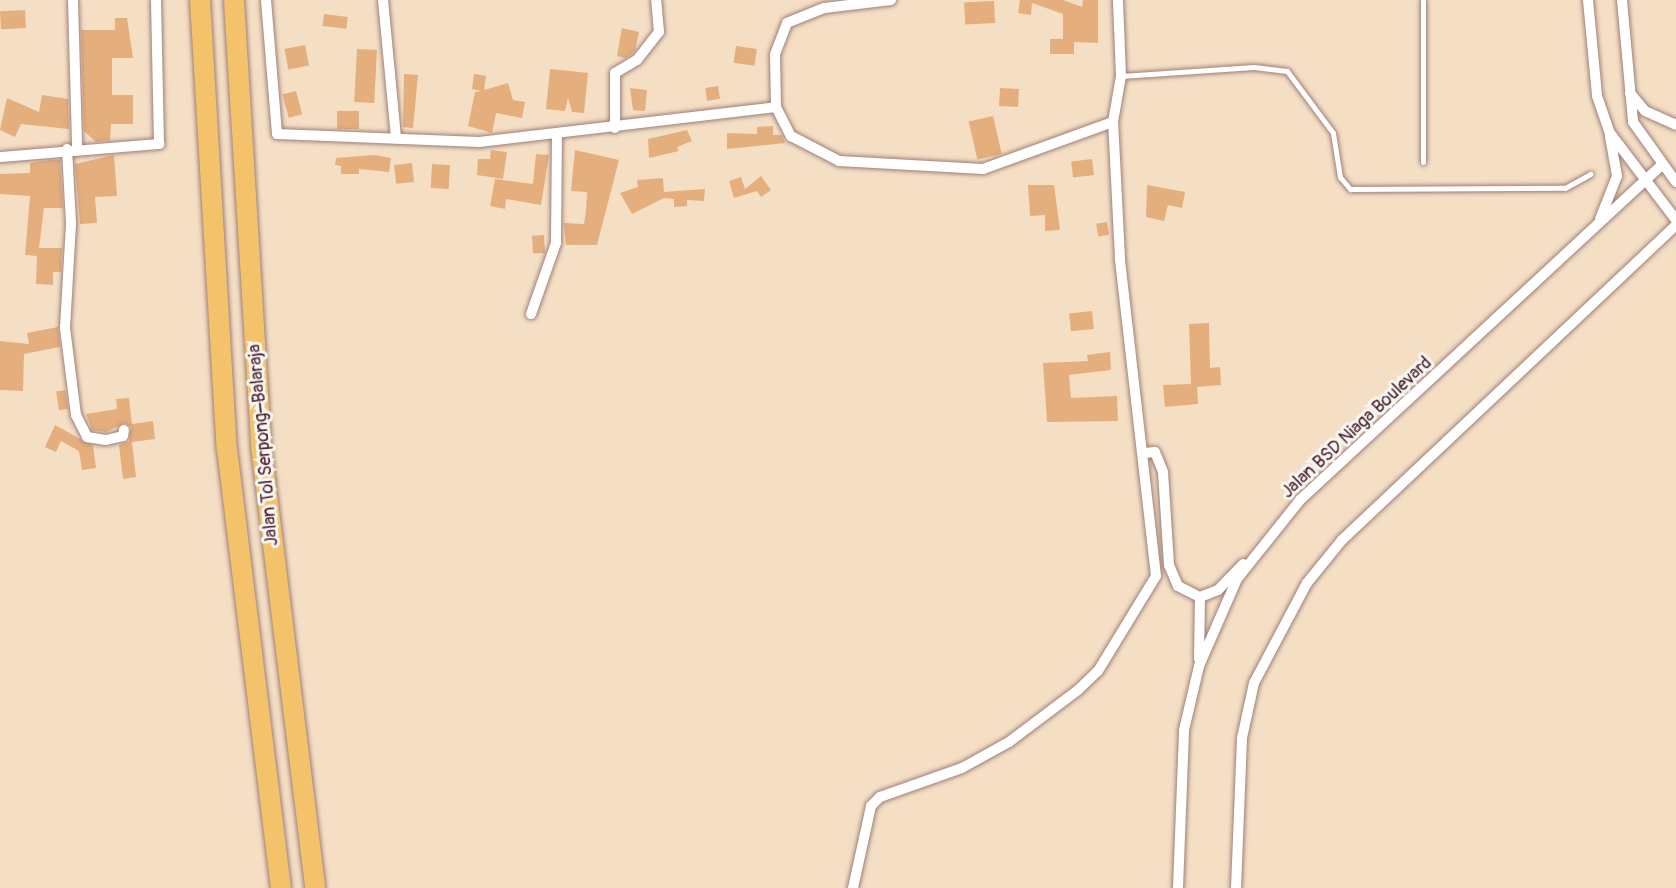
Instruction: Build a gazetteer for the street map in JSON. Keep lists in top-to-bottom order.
{
  "streets": {
    "highway": ["Jalan Tol Serpong–Balaraja"],
    "street": ["Jalan BSD Niaga Boulevard"]
  }
}
